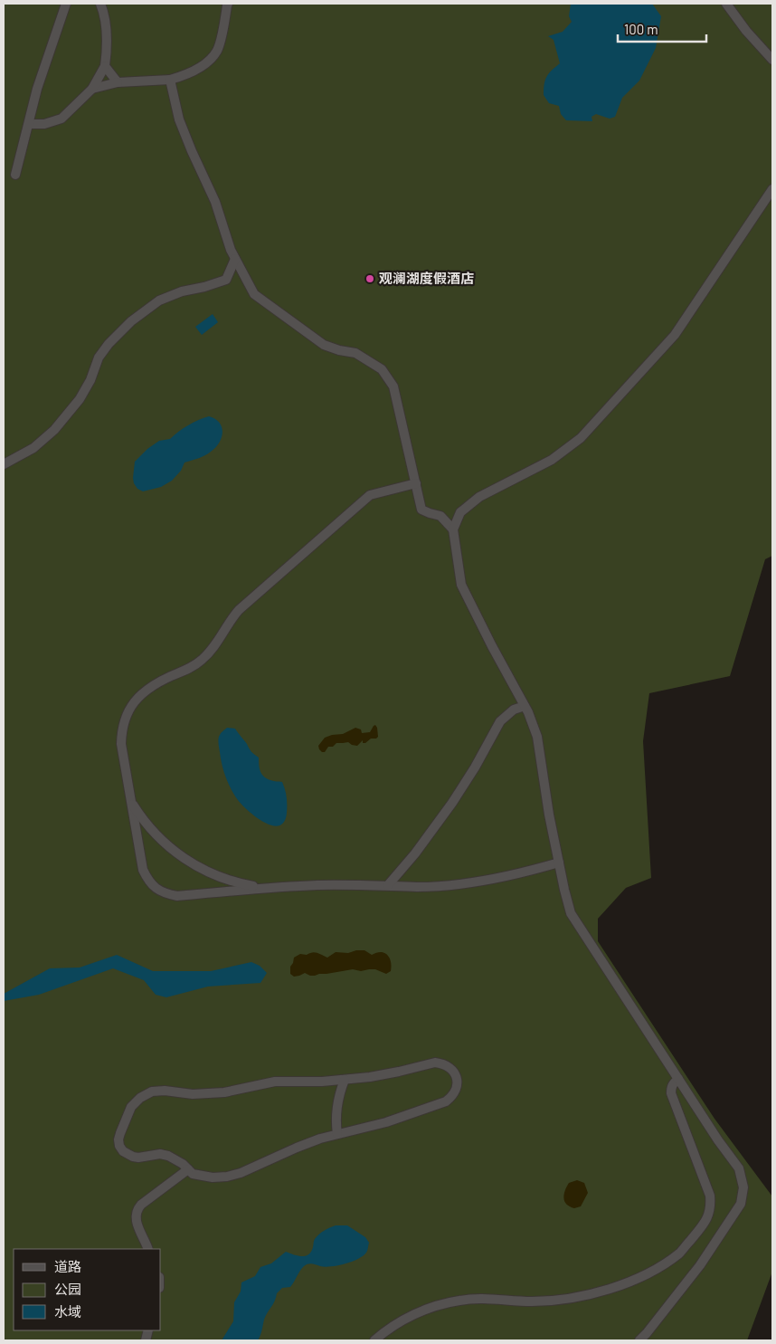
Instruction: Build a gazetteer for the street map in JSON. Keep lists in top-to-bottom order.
{
  "places": ["观澜湖度假酒店"],
  "legend": ["道路", "公园", "水域"],
  "scale_bar": "100 m"
}
